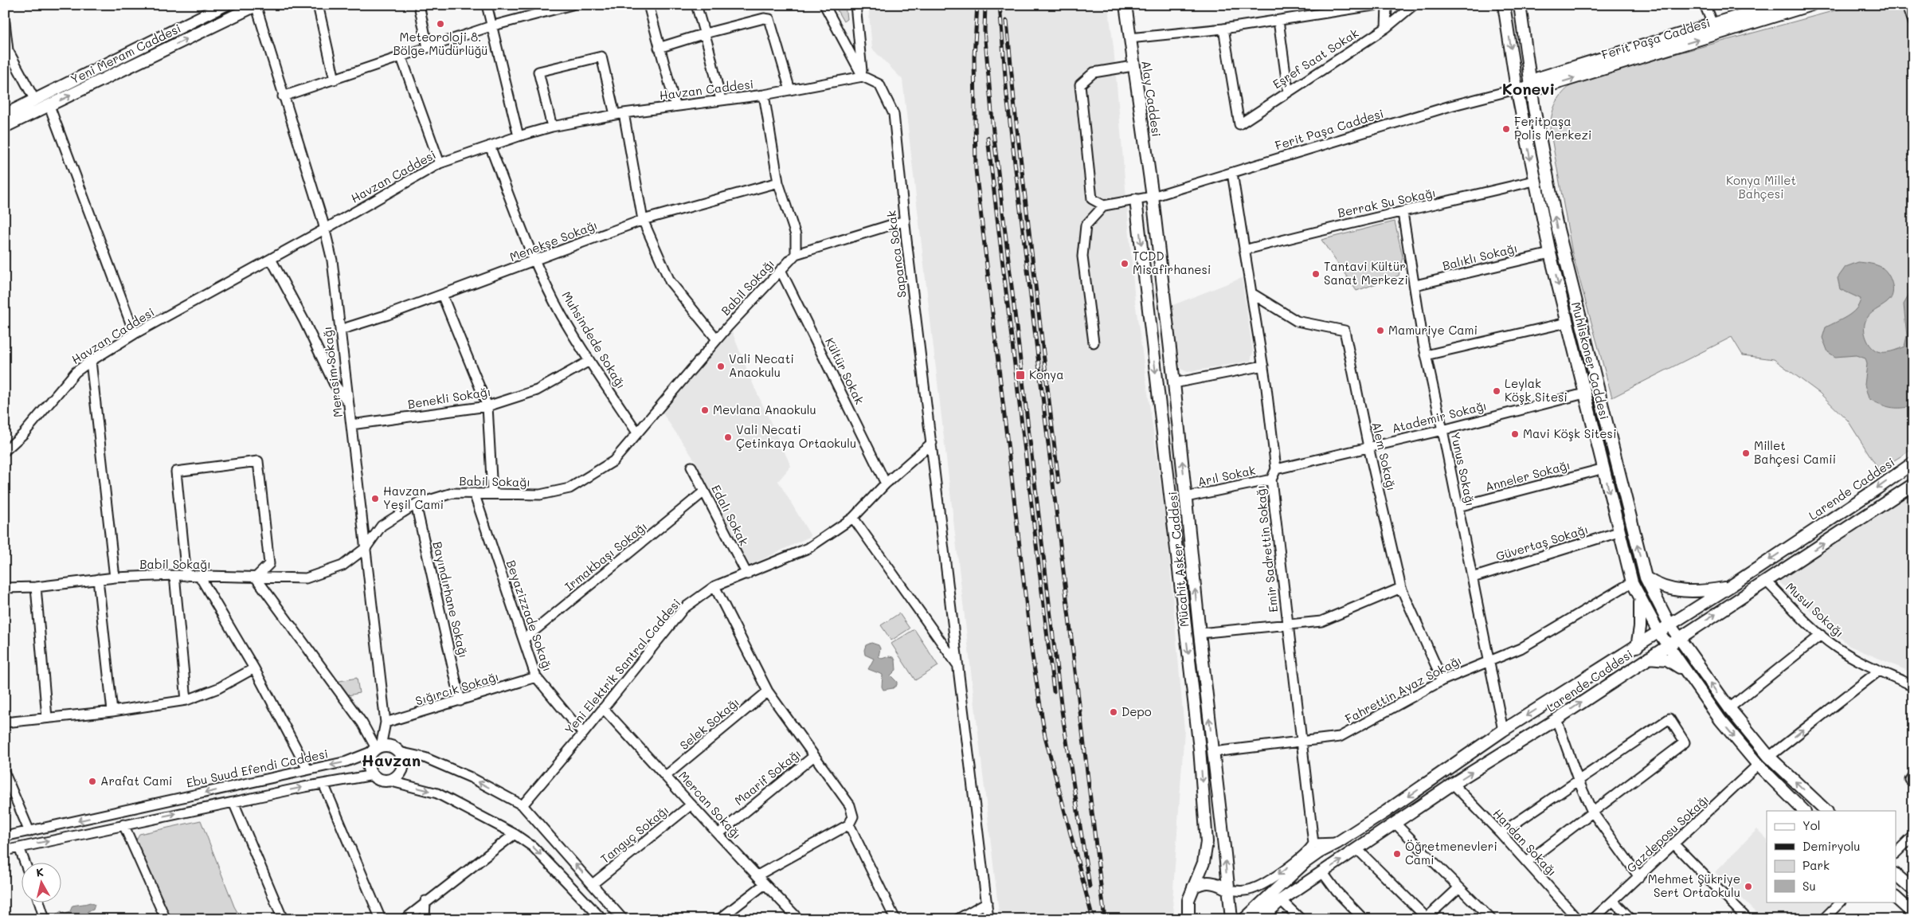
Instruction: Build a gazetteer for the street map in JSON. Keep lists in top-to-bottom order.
{
  "streets": {
    "main road": [
      "Ferit Paşa Caddesi",
      "Yeni Meram Caddesi",
      "Alay Caddesi",
      "Muhliskoner Caddesi",
      "Larende Caddesi",
      "Mücahit Asker Caddesi"
    ],
    "street": [
      "Eşref Saat Sokak",
      "Havzan Caddesi",
      "Berrak Su Sokağı",
      "Menekşe Sokağı",
      "Sapanca Sokak",
      "Balıklı Sokağı",
      "Babil Sokağı",
      "Muhsindede Sokağı",
      "Kültür Sokak",
      "Merasim Sokağı",
      "Benekli Sokağı",
      "Atademir Sokağı",
      "Alem Sokağı",
      "Yunus Sokağı",
      "Arıl Sokak",
      "Anneler Sokağı",
      "Edalı Sokak",
      "Güvertaş Sokağı",
      "Emir Sadrettin Sokağı",
      "Irmakbaşı Sokağı",
      "Bayındırhane Sokağı",
      "Musul Sokağı",
      "Beyazizzade Sokağı",
      "Yeni Elektrik Santral Caddesi",
      "Sığırcık Sokağı",
      "Fahrettin Ayaz Sokağı",
      "Selek Sokağı",
      "Ebu Suud Efendi Caddesi",
      "Maarif Sokağı",
      "Mercan Sokağı",
      "Gazdeposu Sokağı",
      "Tanguç Sokağı",
      "Handan Sokağı"
    ]
  },
  "crossings": [
    ["Ferit Paşa Caddesi", "Alay Caddesi"],
    ["Ferit Paşa Caddesi", "Muhliskoner Caddesi"],
    ["Ferit Paşa Caddesi", "Emir Sadrettin Sokağı"],
    ["Ferit Paşa Caddesi", "Mücahit Asker Caddesi"],
    ["Yeni Meram Caddesi", "Merasim Sokağı"],
    ["Havzan Caddesi", "Sapanca Sokak"],
    ["Havzan Caddesi", "Muhsindede Sokağı"],
    ["Havzan Caddesi", "Merasim Sokağı"],
    ["Alay Caddesi", "Mücahit Asker Caddesi"],
    ["Berrak Su Sokağı", "Muhliskoner Caddesi"],
    ["Berrak Su Sokağı", "Yunus Sokağı"],
    ["Berrak Su Sokağı", "Emir Sadrettin Sokağı"],
    ["Menekşe Sokağı", "Muhsindede Sokağı"],
    ["Menekşe Sokağı", "Merasim Sokağı"],
    ["Sapanca Sokak", "Babil Sokağı"],
    ["Sapanca Sokak", "Yeni Elektrik Santral Caddesi"],
    ["Balıklı Sokağı", "Muhliskoner Caddesi"],
    ["Balıklı Sokağı", "Yunus Sokağı"],
    ["Babil Sokağı", "Muhsindede Sokağı"],
    ["Babil Sokağı", "Kültür Sokak"],
    ["Babil Sokağı", "Merasim Sokağı"],
    ["Babil Sokağı", "Bayındırhane Sokağı"],
    ["Babil Sokağı", "Beyazizzade Sokağı"],
    ["Muhsindede Sokağı", "Benekli Sokağı"],
    ["Muhliskoner Caddesi", "Atademir Sokağı"],
    ["Muhliskoner Caddesi", "Anneler Sokağı"],
    ["Muhliskoner Caddesi", "Larende Caddesi"],
    ["Muhliskoner Caddesi", "Güvertaş Sokağı"],
    ["Muhliskoner Caddesi", "Fahrettin Ayaz Sokağı"],
    ["Muhliskoner Caddesi", "Gazdeposu Sokağı"],
    ["Kültür Sokak", "Yeni Elektrik Santral Caddesi"],
    ["Merasim Sokağı", "Benekli Sokağı"],
    ["Merasim Sokağı", "Sığırcık Sokağı"],
    ["Merasim Sokağı", "Ebu Suud Efendi Caddesi"],
    ["Atademir Sokağı", "Alem Sokağı"],
    ["Atademir Sokağı", "Yunus Sokağı"],
    ["Atademir Sokağı", "Emir Sadrettin Sokağı"],
    ["Alem Sokağı", "Emir Sadrettin Sokağı"],
    ["Alem Sokağı", "Fahrettin Ayaz Sokağı"],
    ["Yunus Sokağı", "Anneler Sokağı"],
    ["Yunus Sokağı", "Larende Caddesi"],
    ["Yunus Sokağı", "Güvertaş Sokağı"],
    ["Yunus Sokağı", "Fahrettin Ayaz Sokağı"],
    ["Arıl Sokak", "Emir Sadrettin Sokağı"],
    ["Arıl Sokak", "Mücahit Asker Caddesi"],
    ["Larende Caddesi", "Emir Sadrettin Sokağı"],
    ["Larende Caddesi", "Musul Sokağı"],
    ["Larende Caddesi", "Handan Sokağı"],
    ["Edalı Sokak", "Irmakbaşı Sokağı"],
    ["Edalı Sokak", "Yeni Elektrik Santral Caddesi"],
    ["Emir Sadrettin Sokağı", "Fahrettin Ayaz Sokağı"],
    ["Irmakbaşı Sokağı", "Beyazizzade Sokağı"],
    ["Mücahit Asker Caddesi", "Fahrettin Ayaz Sokağı"],
    ["Bayındırhane Sokağı", "Sığırcık Sokağı"],
    ["Beyazizzade Sokağı", "Yeni Elektrik Santral Caddesi"],
    ["Beyazizzade Sokağı", "Sığırcık Sokağı"],
    ["Yeni Elektrik Santral Caddesi", "Mercan Sokağı"],
    ["Selek Sokağı", "Mercan Sokağı"],
    ["Maarif Sokağı", "Mercan Sokağı"],
    ["Mercan Sokağı", "Tanguç Sokağı"]
  ],
  "districts": ["Konevi", "Havzan"],
  "parks": ["Konya Millet Bahçesi"],
  "places": {
    "other": [
      "Meteoroloji 8. Bölge Müdürlüğü",
      "Feritpaşa Polis Merkezi",
      "TCDD Misafirhanesi",
      "Tantavi Kültür Sanat Merkezi",
      "Mamuriye Cami",
      "Vali Necati Anaokulu",
      "Leylak Köşk Sitesi",
      "Mevlana Anaokulu",
      "Mavi Köşk Sitesi",
      "Vali Necati Çetinkaya Ortaokulu",
      "Millet Bahçesi Camii",
      "Havzan Yeşil Cami",
      "Depo",
      "Arafat Cami",
      "Öğretmenevleri Cami",
      "Mehmet Şükriye Sert Ortaokulu"
    ],
    "transit": ["Konya"]
  },
  "legend": [
    "Yol",
    "Demiryolu",
    "Park",
    "Su"
  ],
  "north": "top"
}
